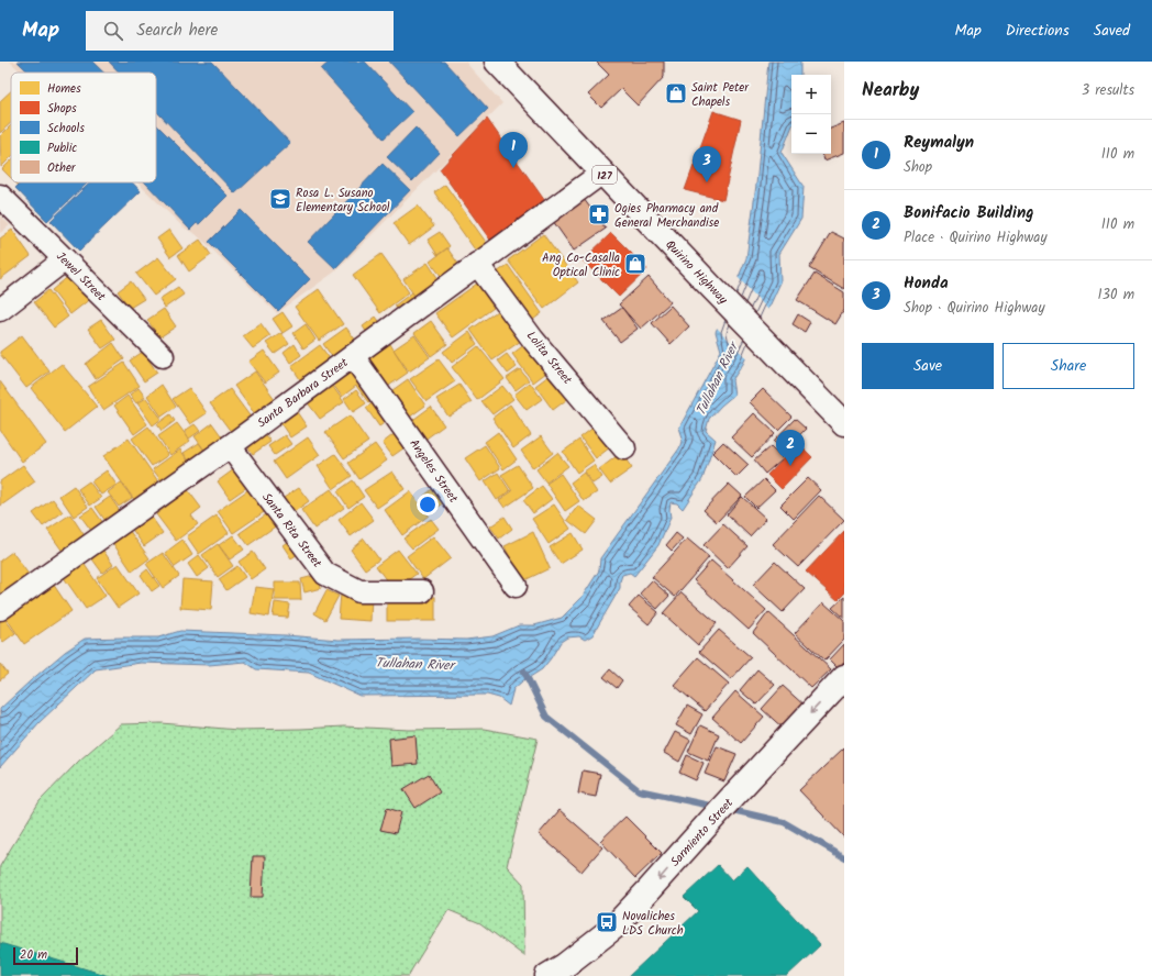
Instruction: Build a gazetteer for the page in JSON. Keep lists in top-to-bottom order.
{
  "streets": {
    "main road": ["127", "Quirino Highway", "Sarmiento Street"],
    "street": [
      "Jewel Street",
      "Lolita Street",
      "Santa Barbara Street",
      "Angeles Street",
      "Santa Rita Street"
    ]
  },
  "crossings": [
    ["Quirino Highway", "Santa Barbara Street"],
    ["Lolita Street", "Santa Barbara Street"],
    ["Santa Barbara Street", "Angeles Street"],
    ["Santa Barbara Street", "Santa Rita Street"]
  ],
  "one_way": ["Sarmiento Street"],
  "water": ["Tullahan River"],
  "places": {
    "shop": ["Saint Peter Chapels", "Ang Co-Casalla Optical Clinic"],
    "school or university": ["Rosa L. Susano Elementary School"],
    "pharmacy": ["Ogies Pharmacy and General Merchandise"],
    "bus stop": ["Novaliches LDS Church"]
  },
  "legend": [
    "Homes",
    "Shops",
    "Schools",
    "Public",
    "Other"
  ],
  "scale_bar": "20 m",
  "page": {
    "header": "Map",
    "search": "Search here",
    "nav": ["Map", "Directions", "Saved"],
    "heading": ["Nearby", "3 results"],
    "map_buttons": ["+", "−"],
    "list": [
      {
        "mark": "1",
        "name": "Reymalyn",
        "note": "Shop",
        "value": "110 m"
      },
      {
        "mark": "2",
        "name": "Bonifacio Building",
        "note": "Place · Quirino Highway",
        "value": "110 m"
      },
      {
        "mark": "3",
        "name": "Honda",
        "note": "Shop · Quirino Highway",
        "value": "130 m"
      }
    ],
    "pins": ["1", "3", "2"],
    "buttons": ["Save", "Share"],
    "scale": "20 m"
  }
}
